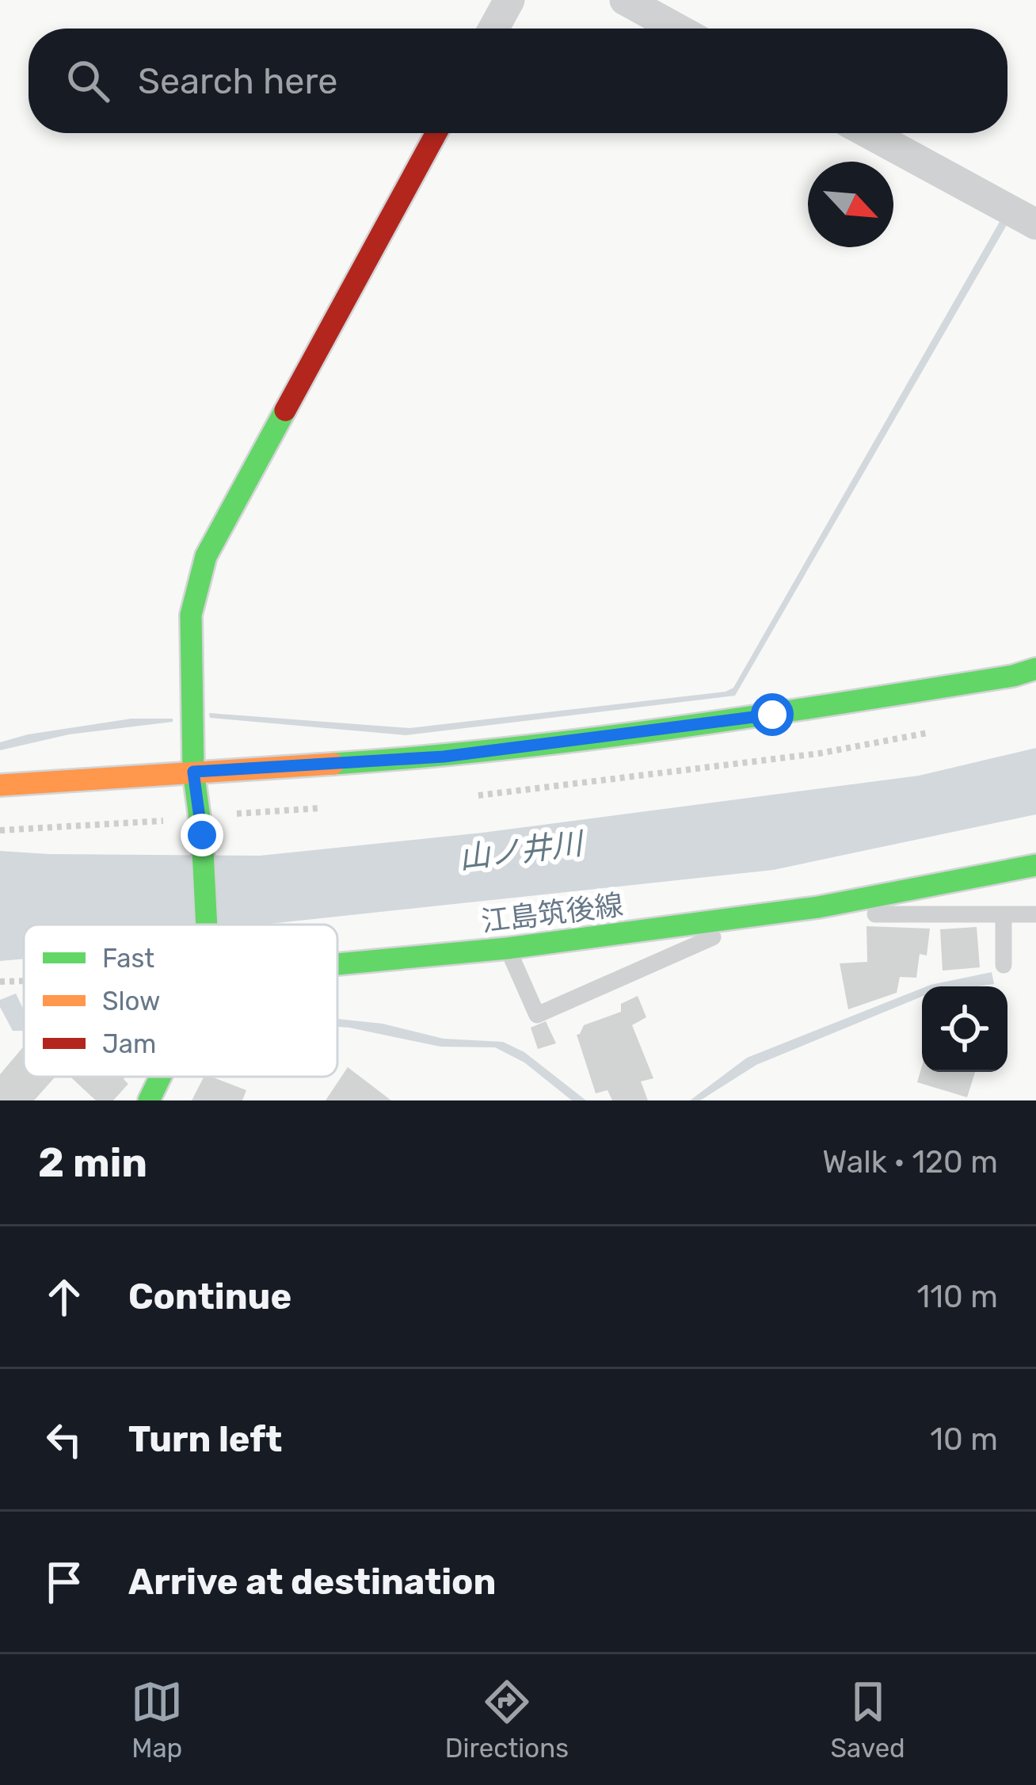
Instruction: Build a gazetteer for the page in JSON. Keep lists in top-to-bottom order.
{
  "streets": {
    "street": ["江島筑後線"]
  },
  "water": ["山ノ井川"],
  "legend": ["Fast", "Slow", "Jam"],
  "north": "bottom right",
  "page": {
    "search": "Search here",
    "heading": ["2 min", "Walk · 120 m"],
    "list": [
      ["Continue", "110 m"],
      ["Turn left", "10 m"],
      "Arrive at destination"
    ],
    "nav": ["Map", "Directions", "Saved"]
  }
}
